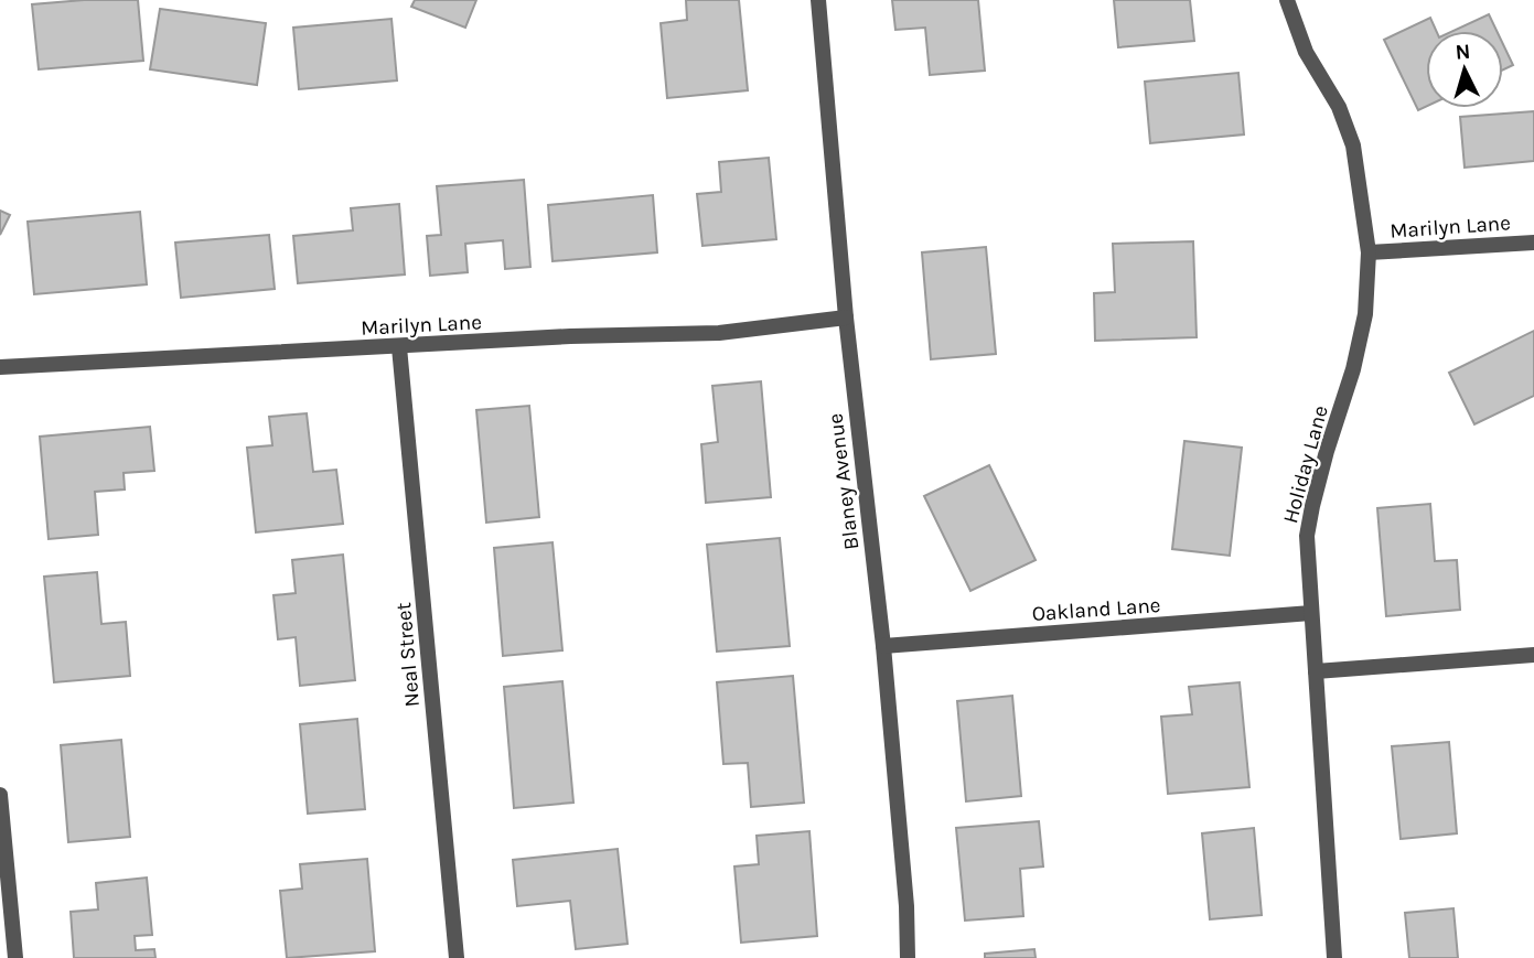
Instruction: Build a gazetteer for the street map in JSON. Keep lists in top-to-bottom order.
{
  "streets": {
    "street": [
      "Marilyn Lane",
      "Holiday Lane",
      "Blaney Avenue",
      "Oakland Lane",
      "Neal Street"
    ]
  },
  "crossings": [
    ["Marilyn Lane", "Holiday Lane"],
    ["Marilyn Lane", "Blaney Avenue"],
    ["Marilyn Lane", "Neal Street"],
    ["Holiday Lane", "Oakland Lane"],
    ["Blaney Avenue", "Oakland Lane"]
  ],
  "north": "top"
}
